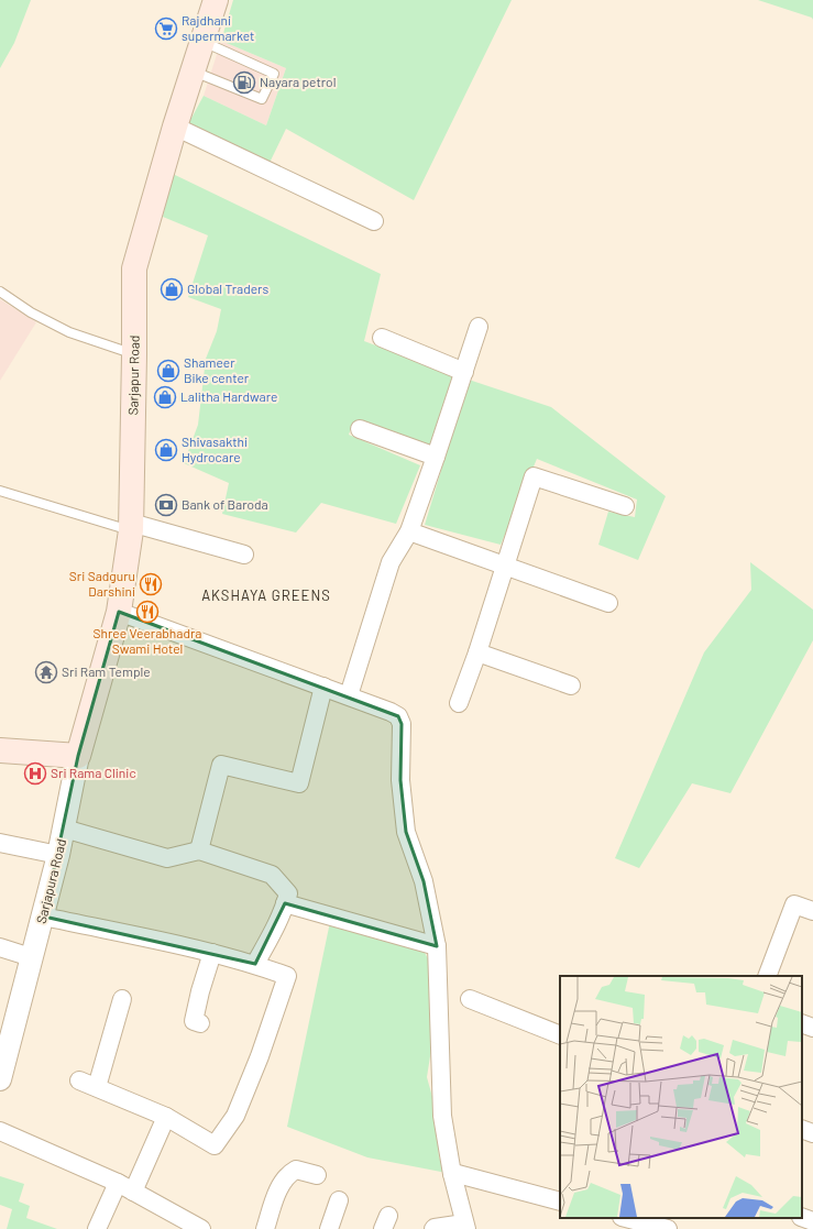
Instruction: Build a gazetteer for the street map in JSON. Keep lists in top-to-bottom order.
{
  "streets": {
    "main road": ["Sarjapur Road"],
    "street": ["Sarjapura Road"]
  },
  "crossings": [
    ["Sarjapur Road", "Sarjapura Road"]
  ],
  "districts": ["AKSHAYA GREENS"],
  "places": {
    "supermarket": ["Rajdhani supermarket"],
    "fuel station": ["Nayara petrol"],
    "shop": [
      "Global Traders",
      "Shameer Bike center",
      "Lalitha Hardware",
      "Shivasakthi Hydrocare"
    ],
    "bank": ["Bank of Baroda"],
    "restaurant": ["Sri Sadguru Darshini", "Shree Veerabhadra Swami Hotel"],
    "temple": ["Sri Ram Temple"],
    "hospital": ["Sri Rama Clinic"]
  }
}
